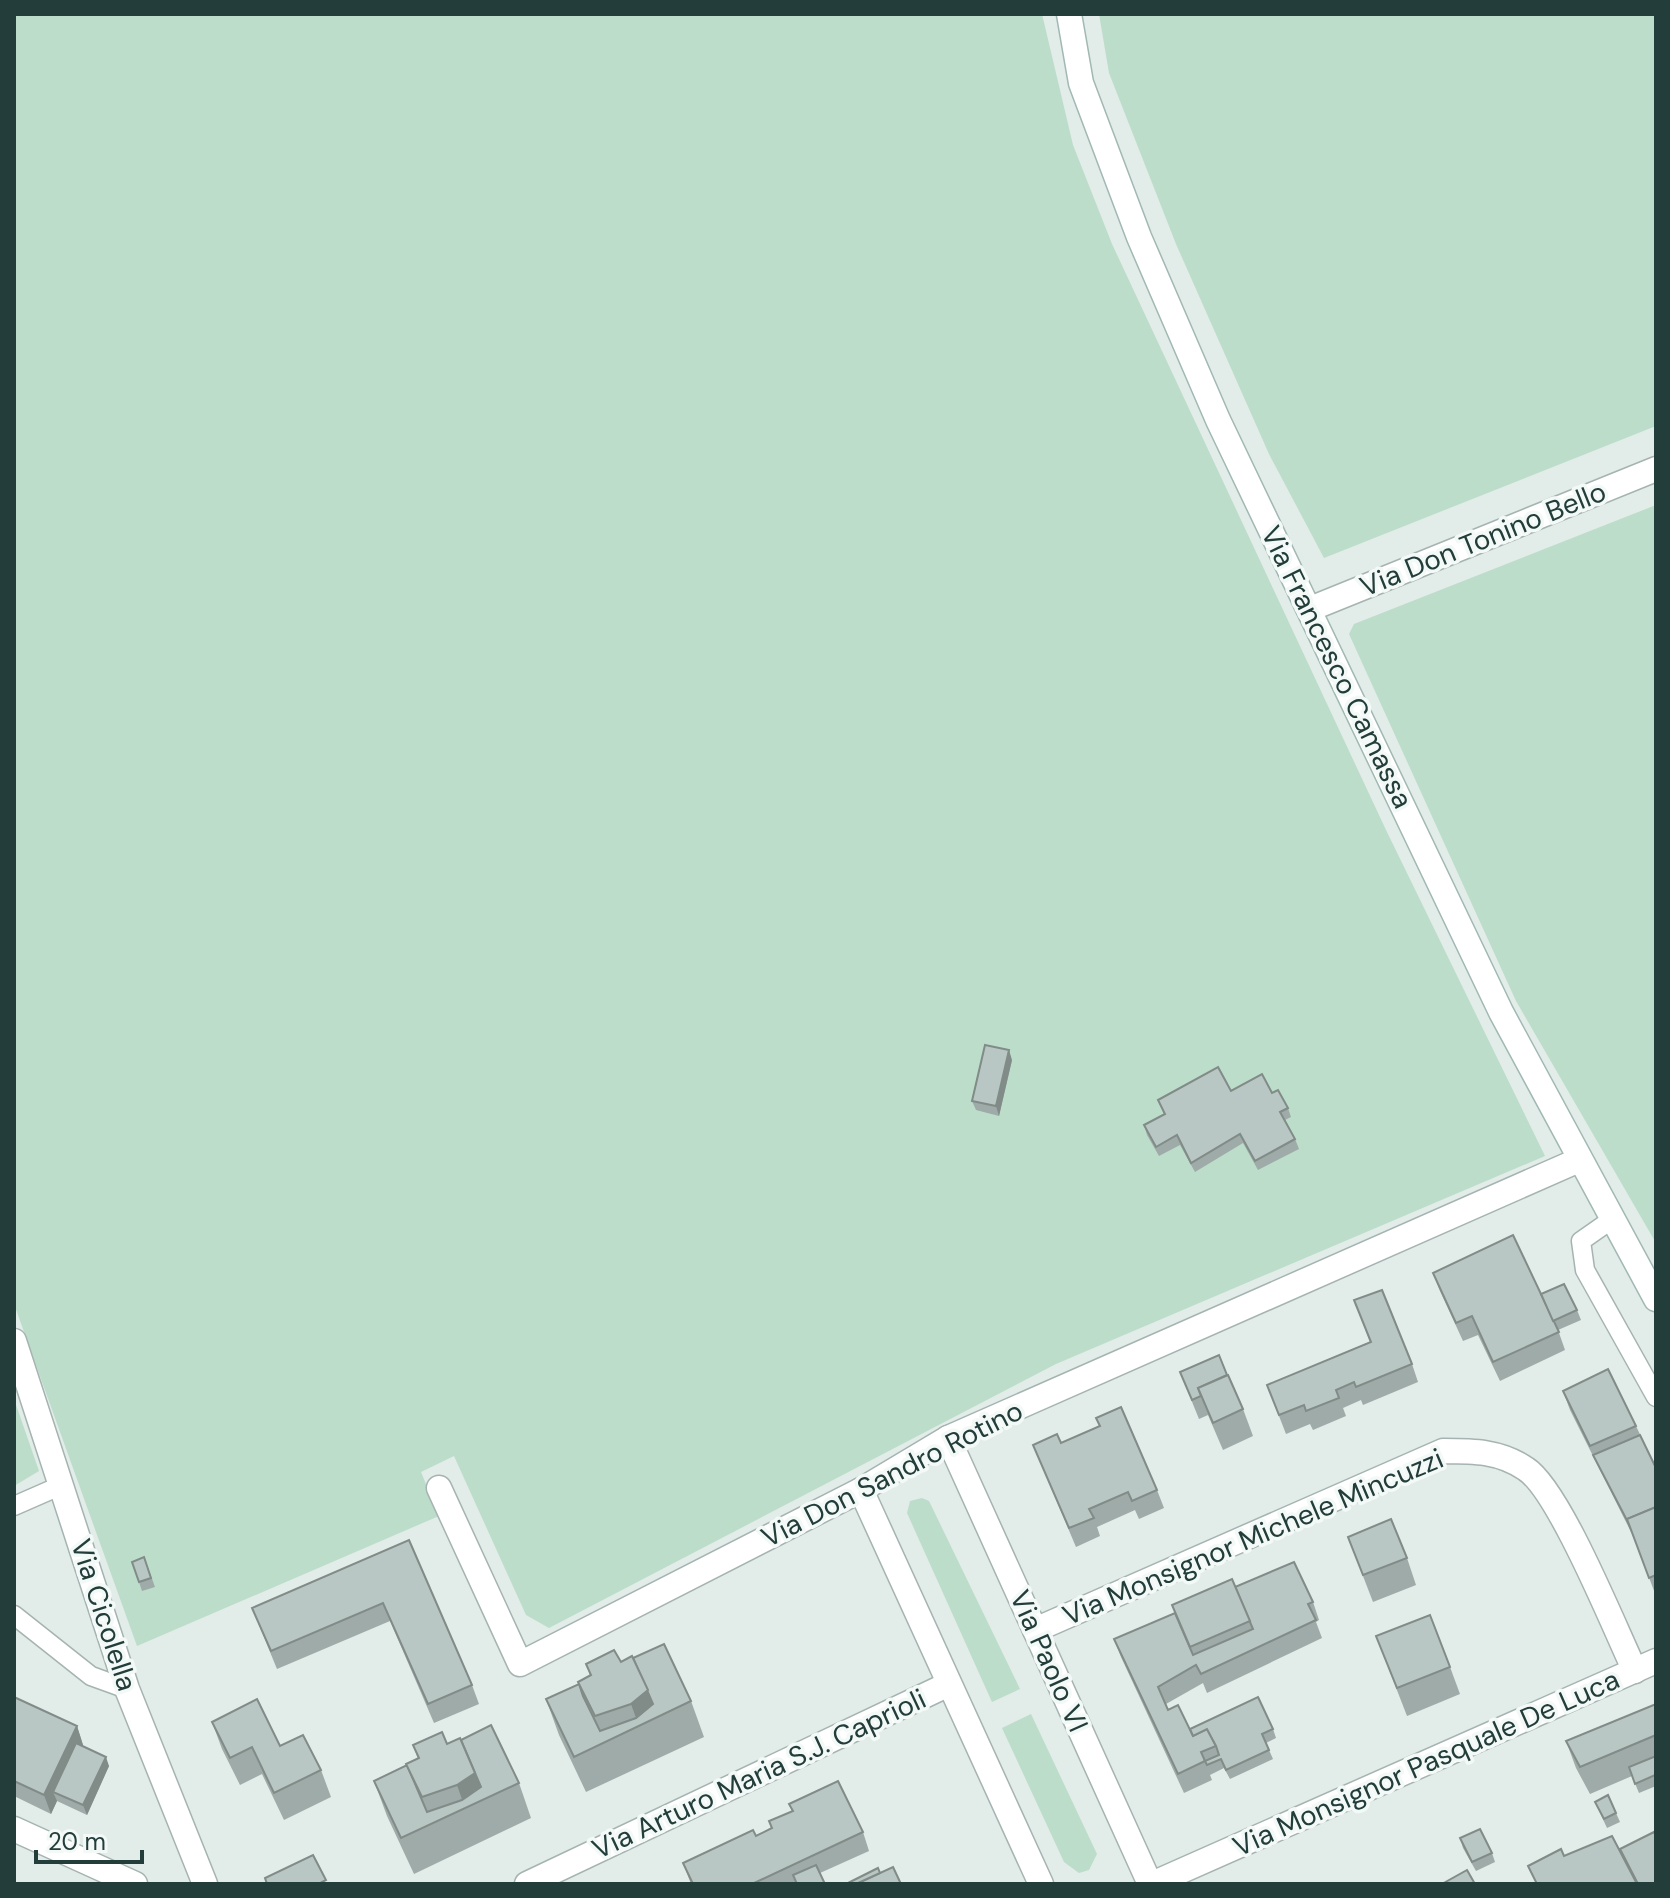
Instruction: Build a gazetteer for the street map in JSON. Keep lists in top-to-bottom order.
{
  "streets": {
    "street": [
      "Via Don Tonino Bello",
      "Via Francesco Camassa",
      "Via Don Sandro Rotino",
      "Via Monsignor Michele Mincuzzi",
      "Via Cicolella",
      "Via Paolo VI",
      "Via Monsignor Pasquale De Luca",
      "Via Arturo Maria S.J. Caprioli"
    ]
  },
  "crossings": [
    ["Via Don Tonino Bello", "Via Francesco Camassa"],
    ["Via Francesco Camassa", "Via Don Sandro Rotino"],
    ["Via Don Sandro Rotino", "Via Paolo VI"],
    ["Via Monsignor Michele Mincuzzi", "Via Paolo VI"],
    ["Via Monsignor Michele Mincuzzi", "Via Monsignor Pasquale De Luca"],
    ["Via Paolo VI", "Via Monsignor Pasquale De Luca"]
  ],
  "scale_bar": "20 m"
}
